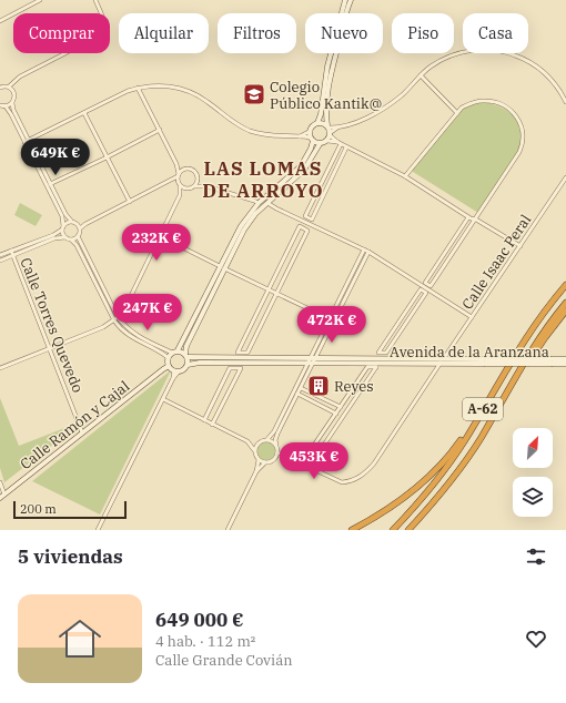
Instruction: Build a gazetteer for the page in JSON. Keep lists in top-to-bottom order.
{
  "streets": {
    "highway": ["A-62"],
    "street": [
      "Calle Isaac Peral",
      "Calle Torres Quevedo",
      "Avenida de la Aranzana",
      "Calle Ramón y Cajal"
    ]
  },
  "crossings": [
    ["Calle Isaac Peral", "Avenida de la Aranzana"],
    ["Calle Torres Quevedo", "Calle Ramón y Cajal"],
    ["Avenida de la Aranzana", "Calle Ramón y Cajal"]
  ],
  "districts": ["LAS LOMAS DE ARROYO"],
  "places": {
    "school or university": ["Colegio Público Kantik@"],
    "building": ["Reyes"]
  },
  "scale_bar": "200 m",
  "north": "top right",
  "page": {
    "chip": [
      "Comprar",
      "Alquilar",
      "Filtros",
      "Nuevo",
      "Piso",
      "Casa"
    ],
    "price": [
      "649K €",
      "232K €",
      "247K €",
      "472K €",
      "453K €"
    ],
    "scale": "200 m",
    "heading": "5 viviendas",
    "list": [
      {
        "name": "649 000 €",
        "note": "4 hab. · 112 m² · Calle Grande Covián"
      }
    ]
  }
}
